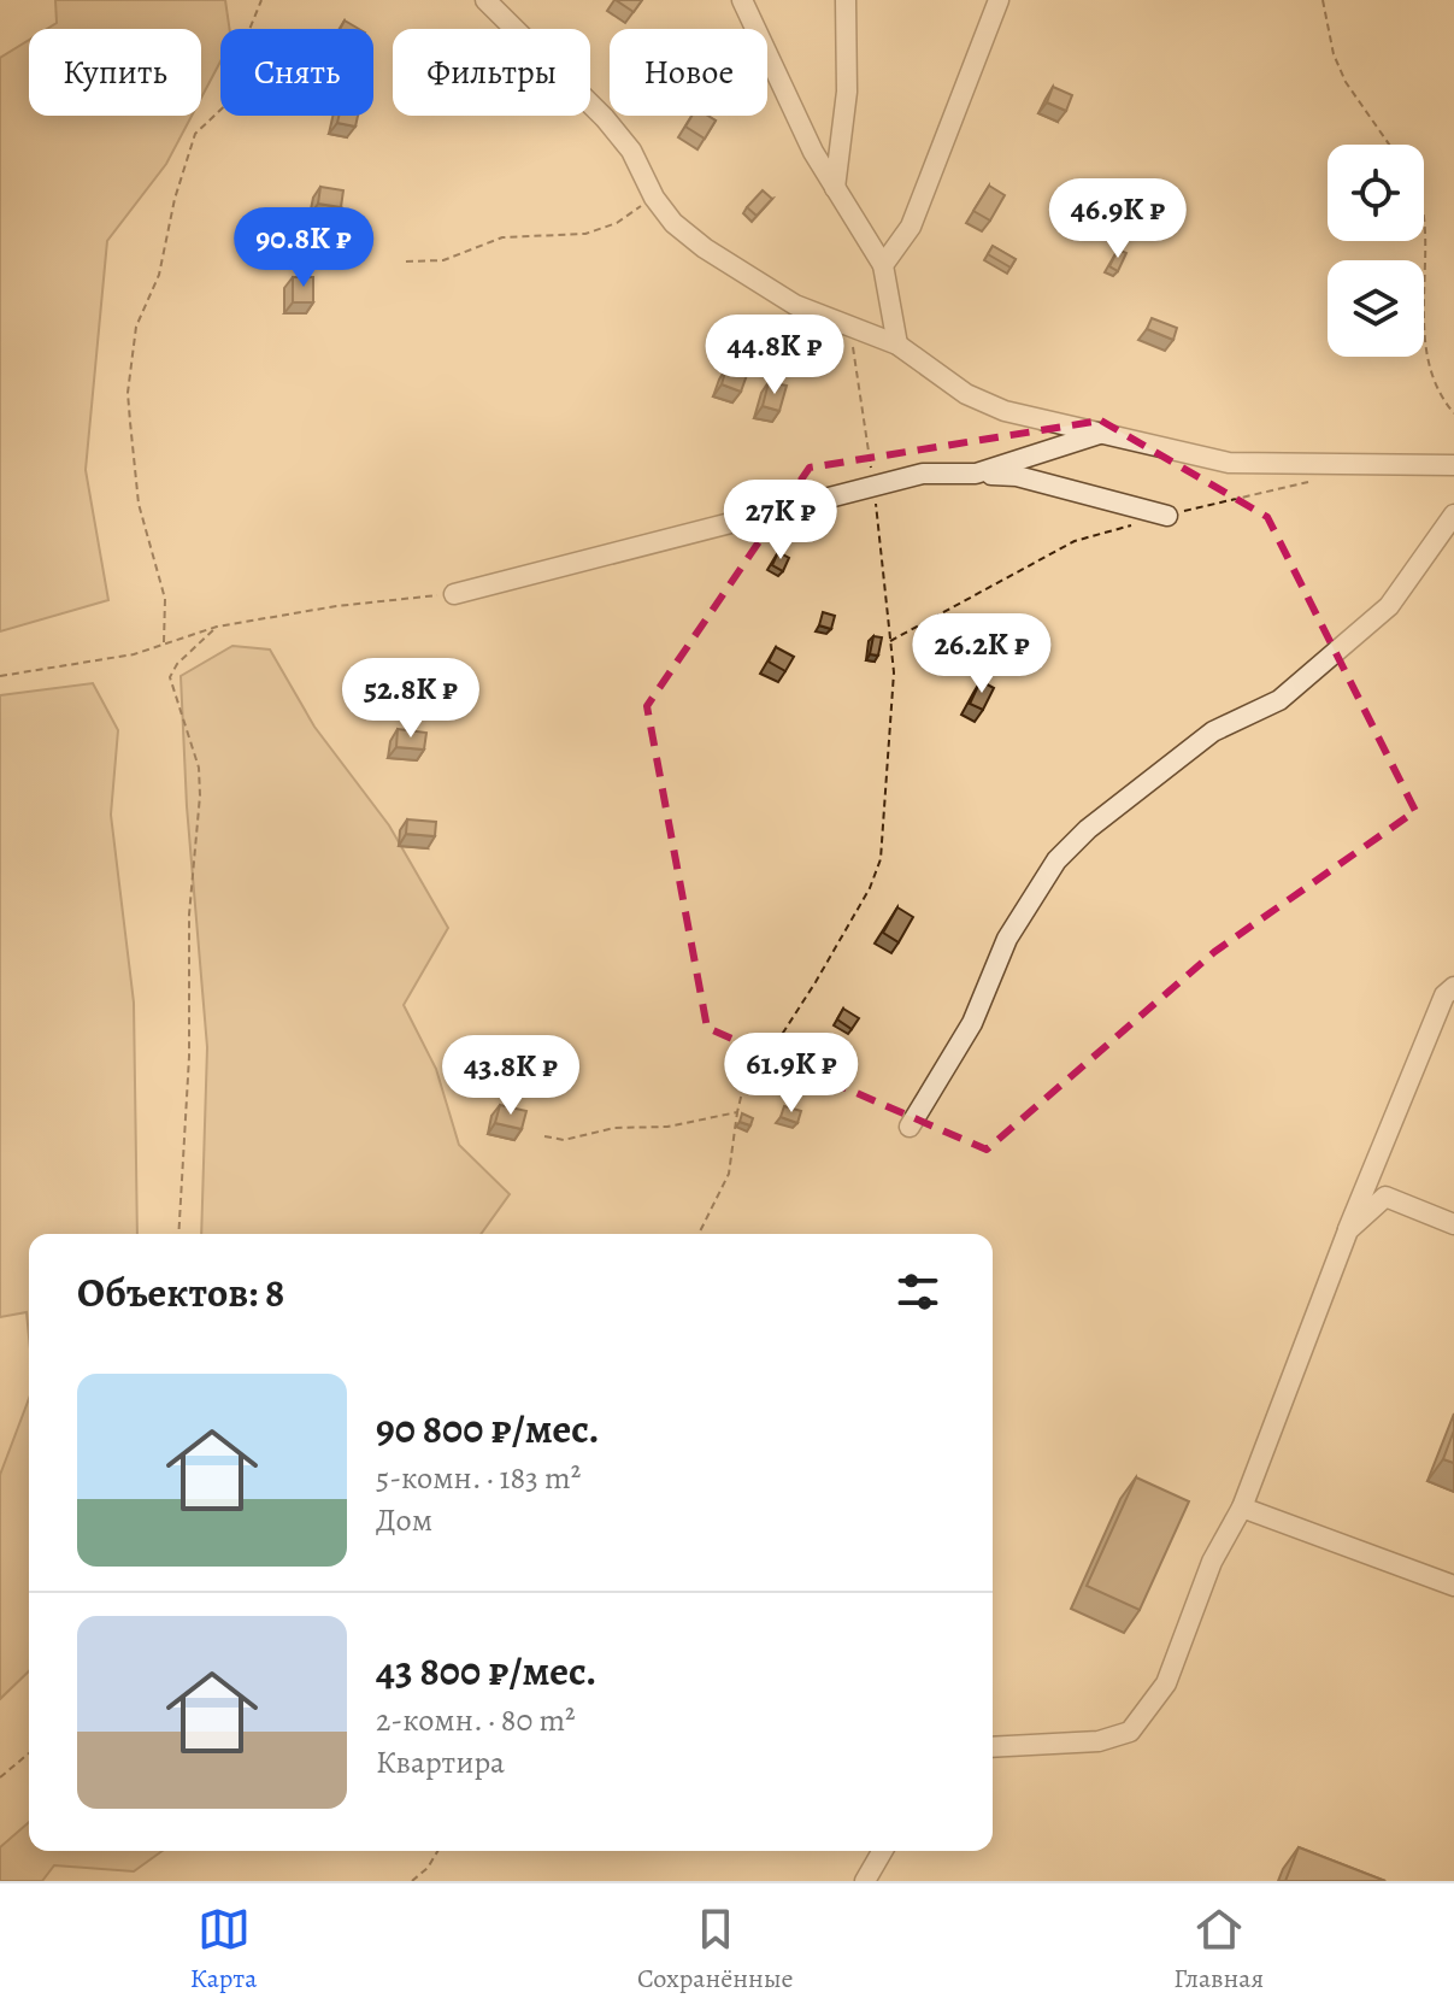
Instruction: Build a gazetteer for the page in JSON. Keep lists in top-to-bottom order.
{
  "page": {
    "chip": [
      "Купить",
      "Снять",
      "Фильтры",
      "Новое"
    ],
    "price": [
      "46.9K ₽",
      "90.8K ₽",
      "44.8K ₽",
      "27K ₽",
      "26.2K ₽",
      "52.8K ₽",
      "61.9K ₽",
      "43.8K ₽"
    ],
    "heading": "Объектов: 8",
    "list": [
      {
        "name": "90 800 ₽/мес.",
        "note": "5-комн. · 183 m² · Дом"
      },
      {
        "name": "43 800 ₽/мес.",
        "note": "2-комн. · 80 m² · Квартира"
      }
    ],
    "tabs": ["Карта", "Сохранённые", "Главная"]
  }
}
